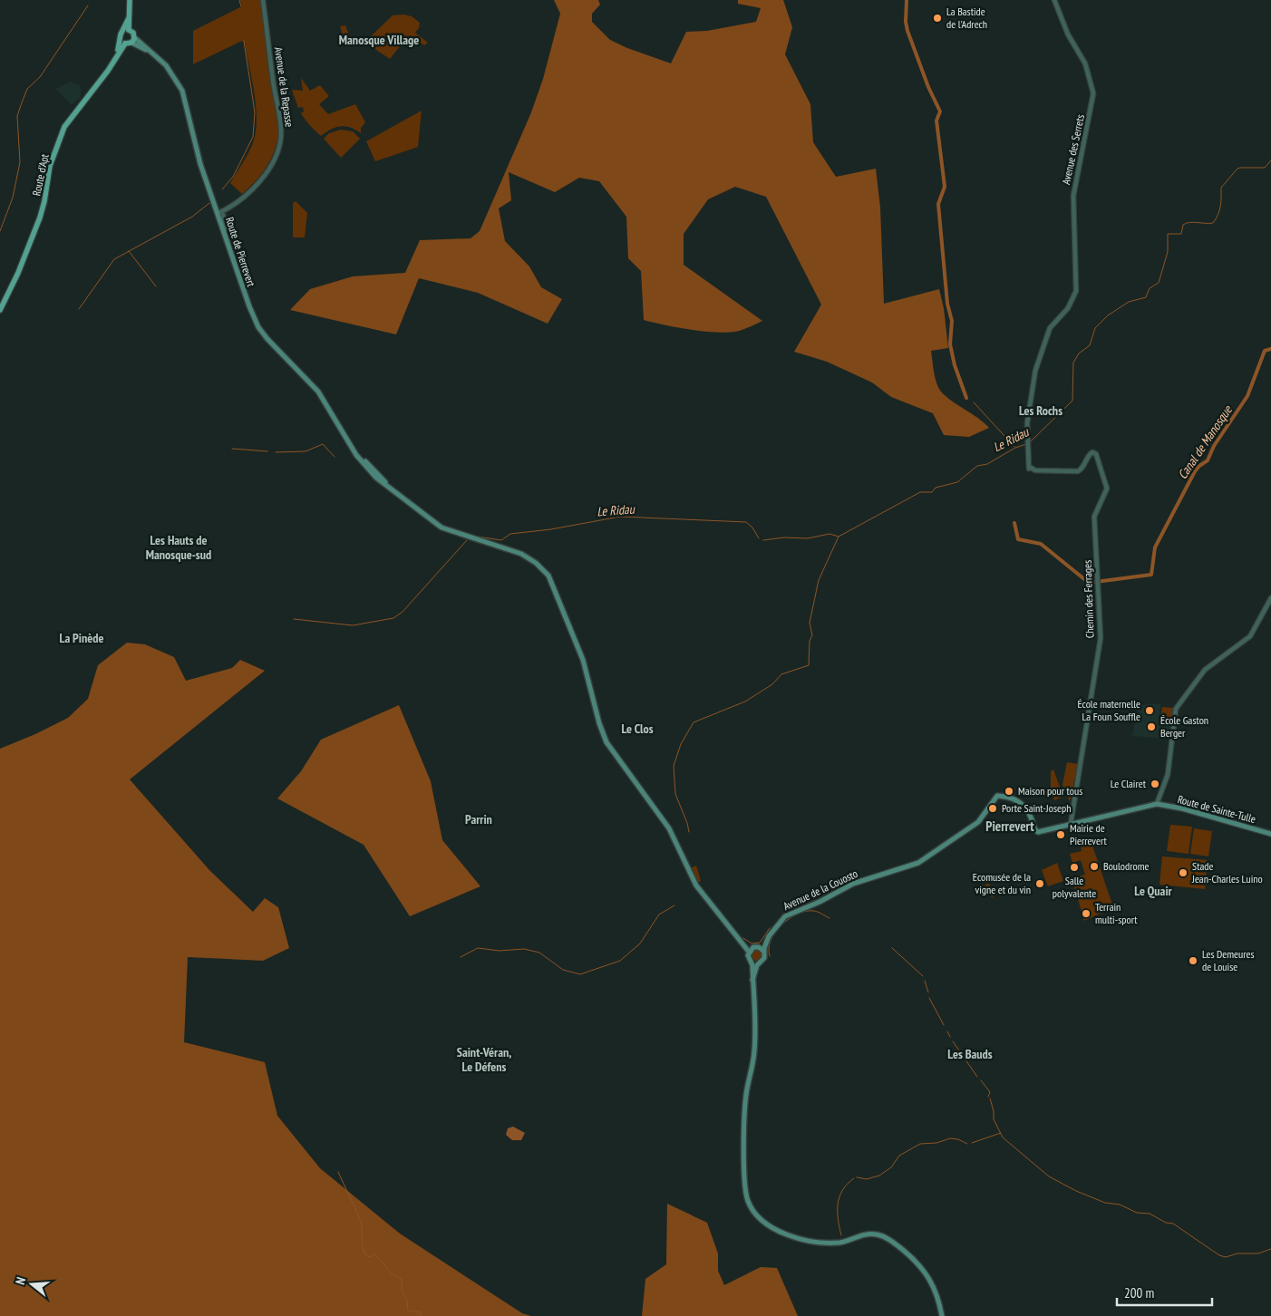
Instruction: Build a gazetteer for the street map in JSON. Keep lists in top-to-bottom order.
{
  "streets": {
    "main road": [
      "Route d'Apt",
      "Route de Pierrevert",
      "Route de Sainte-Tulle",
      "Avenue de la Couosto"
    ],
    "street": ["Avenue de la Repasse", "Avenue des Serrets", "Chemin des Ferrages"]
  },
  "crossings": [
    ["Avenue de la Repasse", "Route de Pierrevert"],
    ["Avenue des Serrets", "Chemin des Ferrages"],
    ["Route d'Apt", "Route de Pierrevert"],
    ["Route de Pierrevert", "Avenue de la Couosto"],
    ["Chemin des Ferrages", "Route de Sainte-Tulle"],
    ["Route de Sainte-Tulle", "Avenue de la Couosto"]
  ],
  "districts": [
    "Manosque Village",
    "Les Rochs",
    "Les Hauts de Manosque-sud",
    "La Pinède",
    "Le Clos",
    "Parrin",
    "Pierrevert",
    "Le Quair",
    "Saint-Véran, Le Défens",
    "Les Bauds"
  ],
  "water": ["Le Ridau", "Canal de Manosque"],
  "places": [
    "La Bastide de l'Adrech",
    "École maternelle La Foun Souffle",
    "École Gaston Berger",
    "Le Clairet",
    "Maison pour tous",
    "Porte Saint-Joseph",
    "Mairie de Pierrevert",
    "Boulodrome",
    "Salle polyvalente",
    "Stade Jean-Charles Luino",
    "Ecomusée de la vigne et du vin",
    "Terrain multi-sport",
    "Les Demeures de Louise"
  ],
  "scale_bar": "200 m",
  "north": "left"
}
